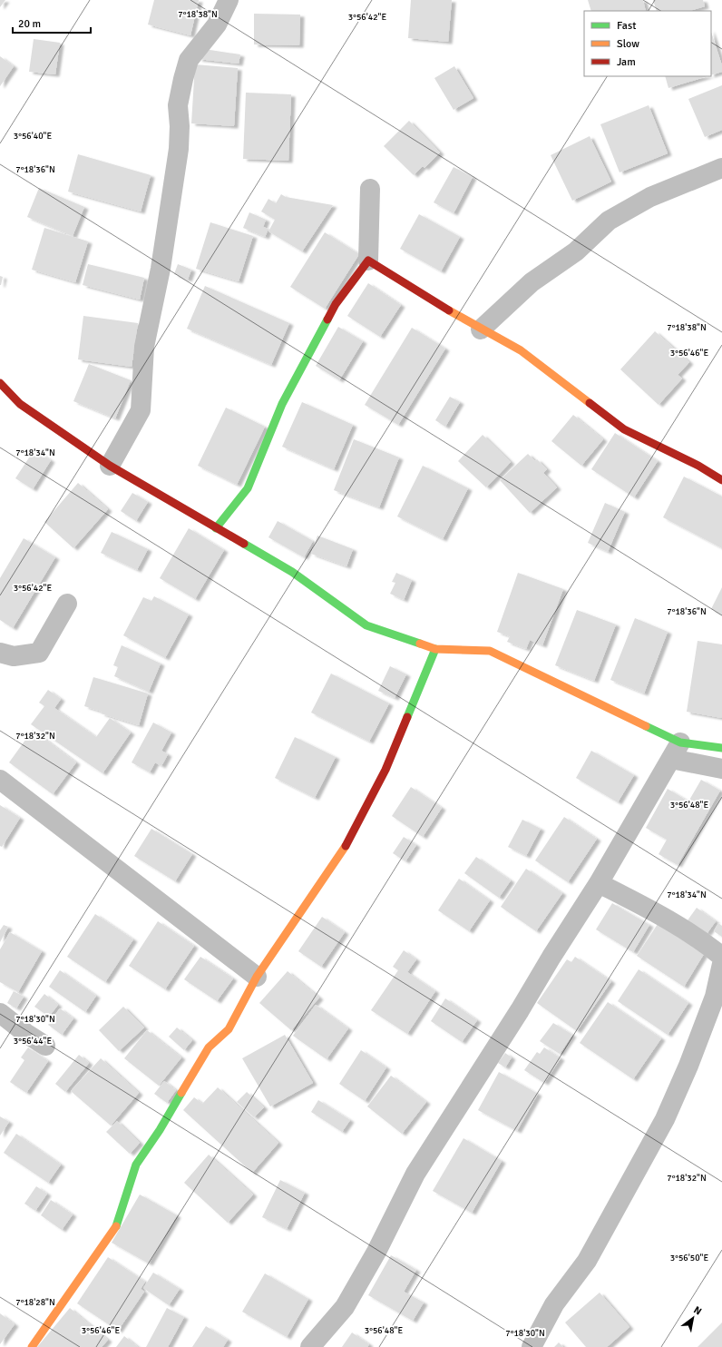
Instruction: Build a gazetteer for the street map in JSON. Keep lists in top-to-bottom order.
{
  "legend": ["Fast", "Slow", "Jam"],
  "scale_bar": "20 m",
  "north": "top right",
  "coordinates": [
    "7°18'38\"N",
    "3°56'42\"E",
    "3°56'40\"E",
    "7°18'36\"N",
    "3°56'46\"E",
    "7°18'34\"N",
    "7°18'32\"N",
    "3°56'48\"E",
    "7°18'30\"N",
    "3°56'44\"E",
    "3°56'50\"E",
    "7°18'28\"N"
  ]
}
